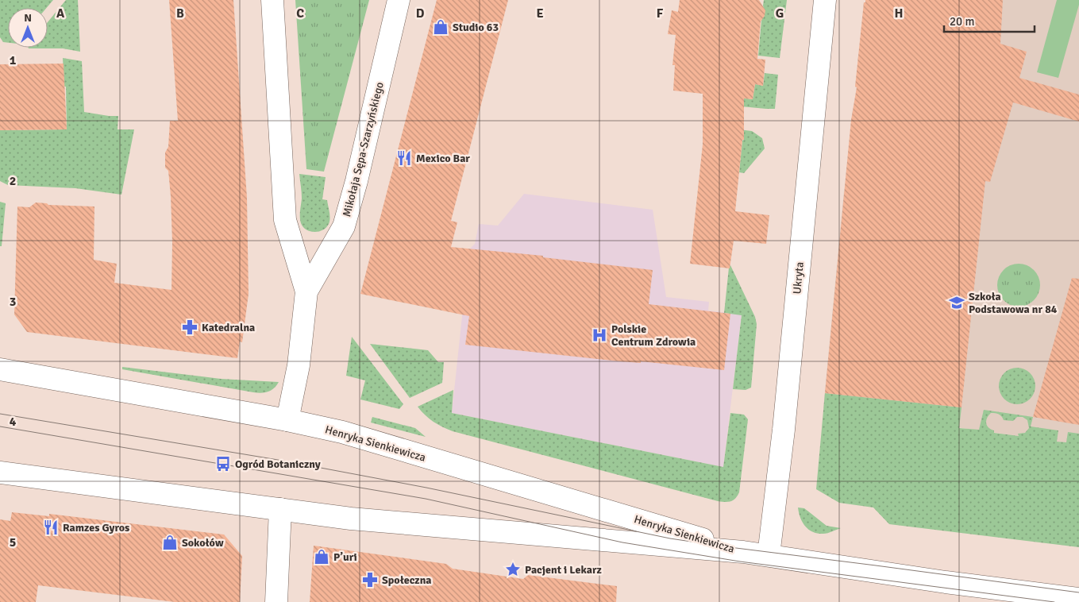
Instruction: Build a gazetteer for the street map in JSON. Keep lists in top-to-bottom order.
{
  "streets": {
    "street": ["Mikołaja Sępa-Szarzyńskiego", "Ukryta", "Henryka Sienkiewicza"]
  },
  "crossings": [
    ["Mikołaja Sępa-Szarzyńskiego", "Henryka Sienkiewicza"],
    ["Ukryta", "Henryka Sienkiewicza"]
  ],
  "places": {
    "shop": ["Studio 63", "Sokołów", "P’uri"],
    "restaurant": ["Mexico Bar", "Ramzes Gyros"],
    "school or university": ["Szkoła Podstawowa nr 84"],
    "pharmacy": ["Katedralna", "Społeczna"],
    "hospital": ["Polskie Centrum Zdrowia"],
    "bus stop": ["Ogród Botaniczny"],
    "place": ["Pacjent i Lekarz"]
  },
  "scale_bar": "20 m",
  "north": "top",
  "grid": {
    "columns": [
      "A",
      "B",
      "C",
      "D",
      "E",
      "F",
      "G",
      "H"
    ],
    "rows": [
      "1",
      "2",
      "3",
      "4",
      "5"
    ]
  }
}
